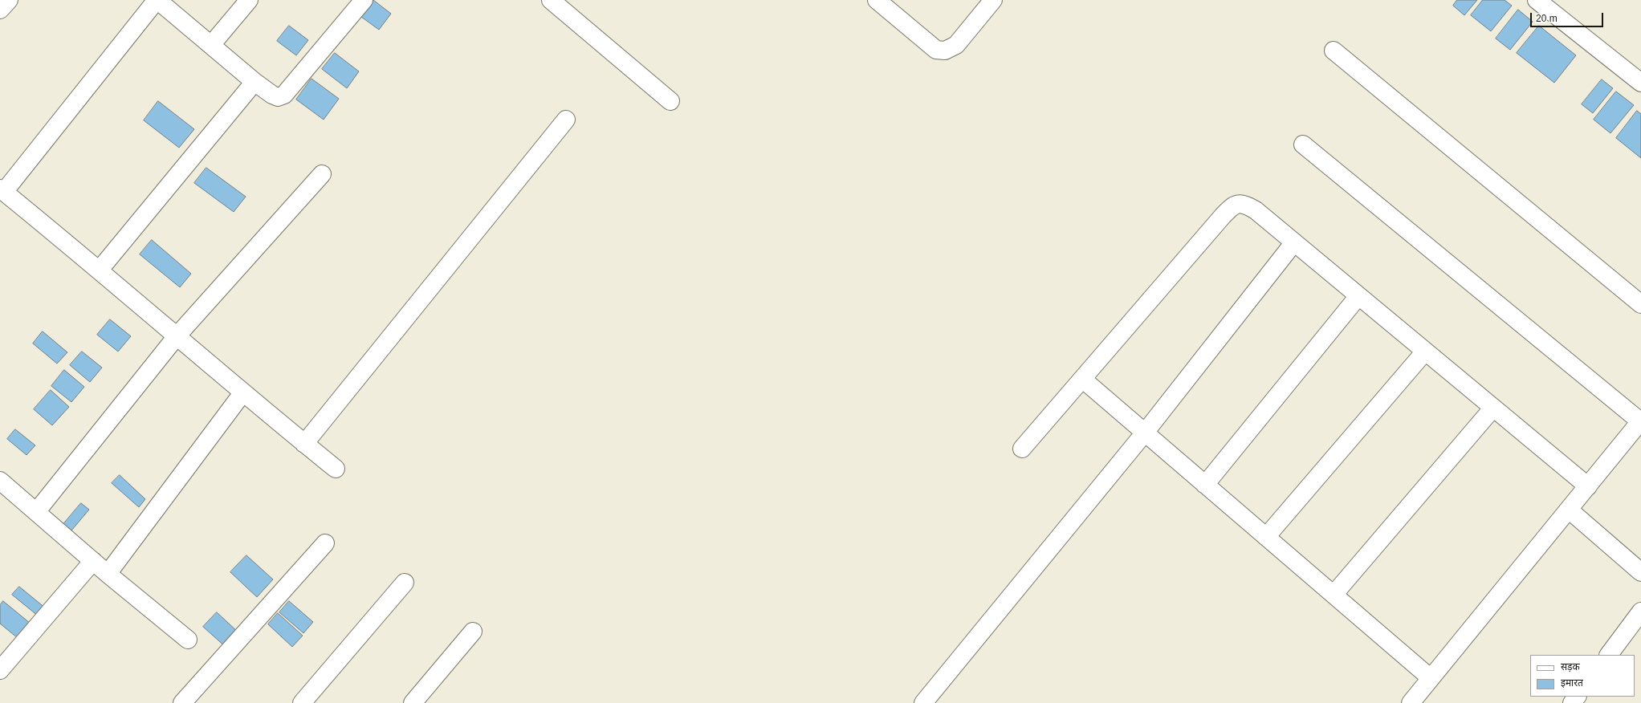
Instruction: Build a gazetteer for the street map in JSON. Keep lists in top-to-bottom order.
{
  "legend": ["सड़क", "इमारत"],
  "scale_bar": "20 m"
}
